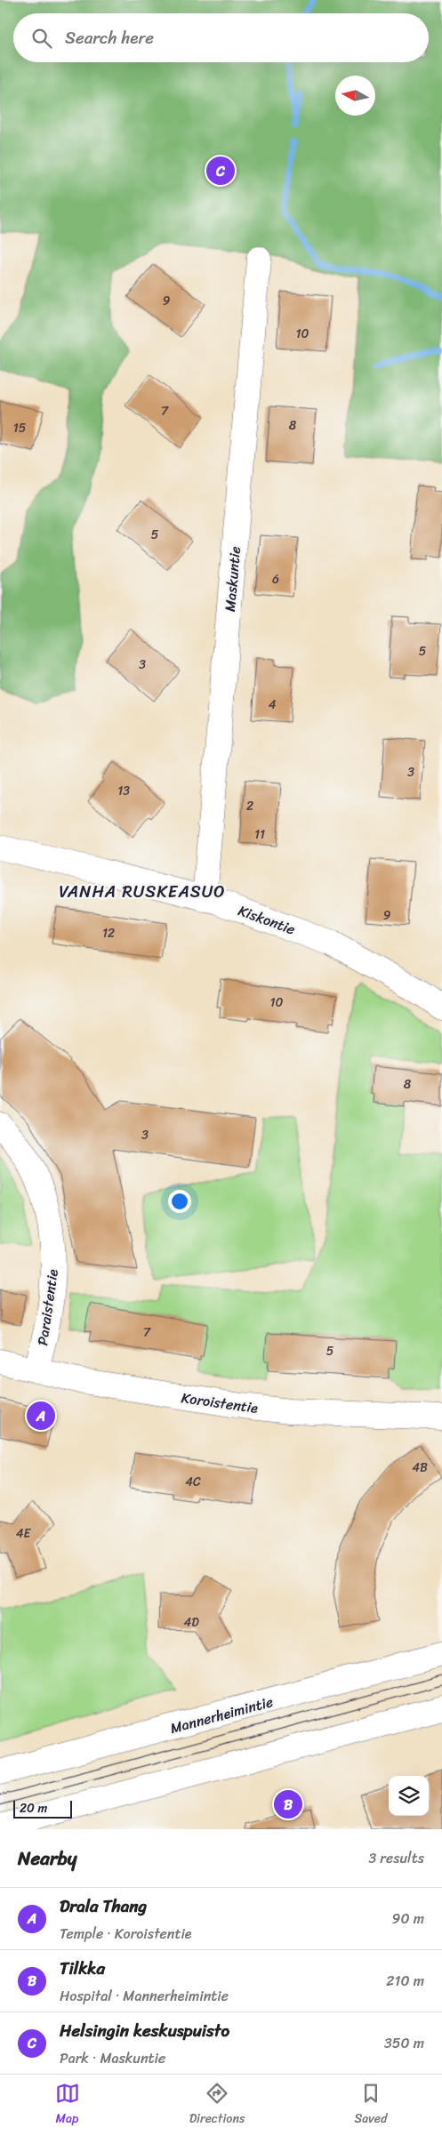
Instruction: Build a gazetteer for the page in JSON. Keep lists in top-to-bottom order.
{
  "streets": {
    "street": [
      "Maskuntie",
      "Kiskontie",
      "Paraistentie",
      "Koroistentie",
      "Mannerheimintie"
    ]
  },
  "crossings": [
    ["Maskuntie", "Kiskontie"],
    ["Paraistentie", "Koroistentie"]
  ],
  "districts": ["VANHA RUSKEASUO"],
  "house_numbers": [
    "9",
    "10",
    "7",
    "8",
    "15",
    "5",
    "6",
    "5",
    "3",
    "4",
    "3",
    "13",
    "2",
    "11",
    "9",
    "12",
    "10",
    "8",
    "3",
    "7",
    "5",
    "4B",
    "4C",
    "4E",
    "4D"
  ],
  "scale_bar": "20 m",
  "north": "left",
  "page": {
    "search": "Search here",
    "pins": ["C", "A", "B"],
    "scale": "20 m",
    "heading": ["Nearby", "3 results"],
    "list": [
      {
        "mark": "A",
        "name": "Drala Thang",
        "note": "Temple · Koroistentie",
        "value": "90 m"
      },
      {
        "mark": "B",
        "name": "Tilkka",
        "note": "Hospital · Mannerheimintie",
        "value": "210 m"
      },
      {
        "mark": "C",
        "name": "Helsingin keskuspuisto",
        "note": "Park · Maskuntie",
        "value": "350 m"
      }
    ],
    "nav": ["Map", "Directions", "Saved"]
  }
}
